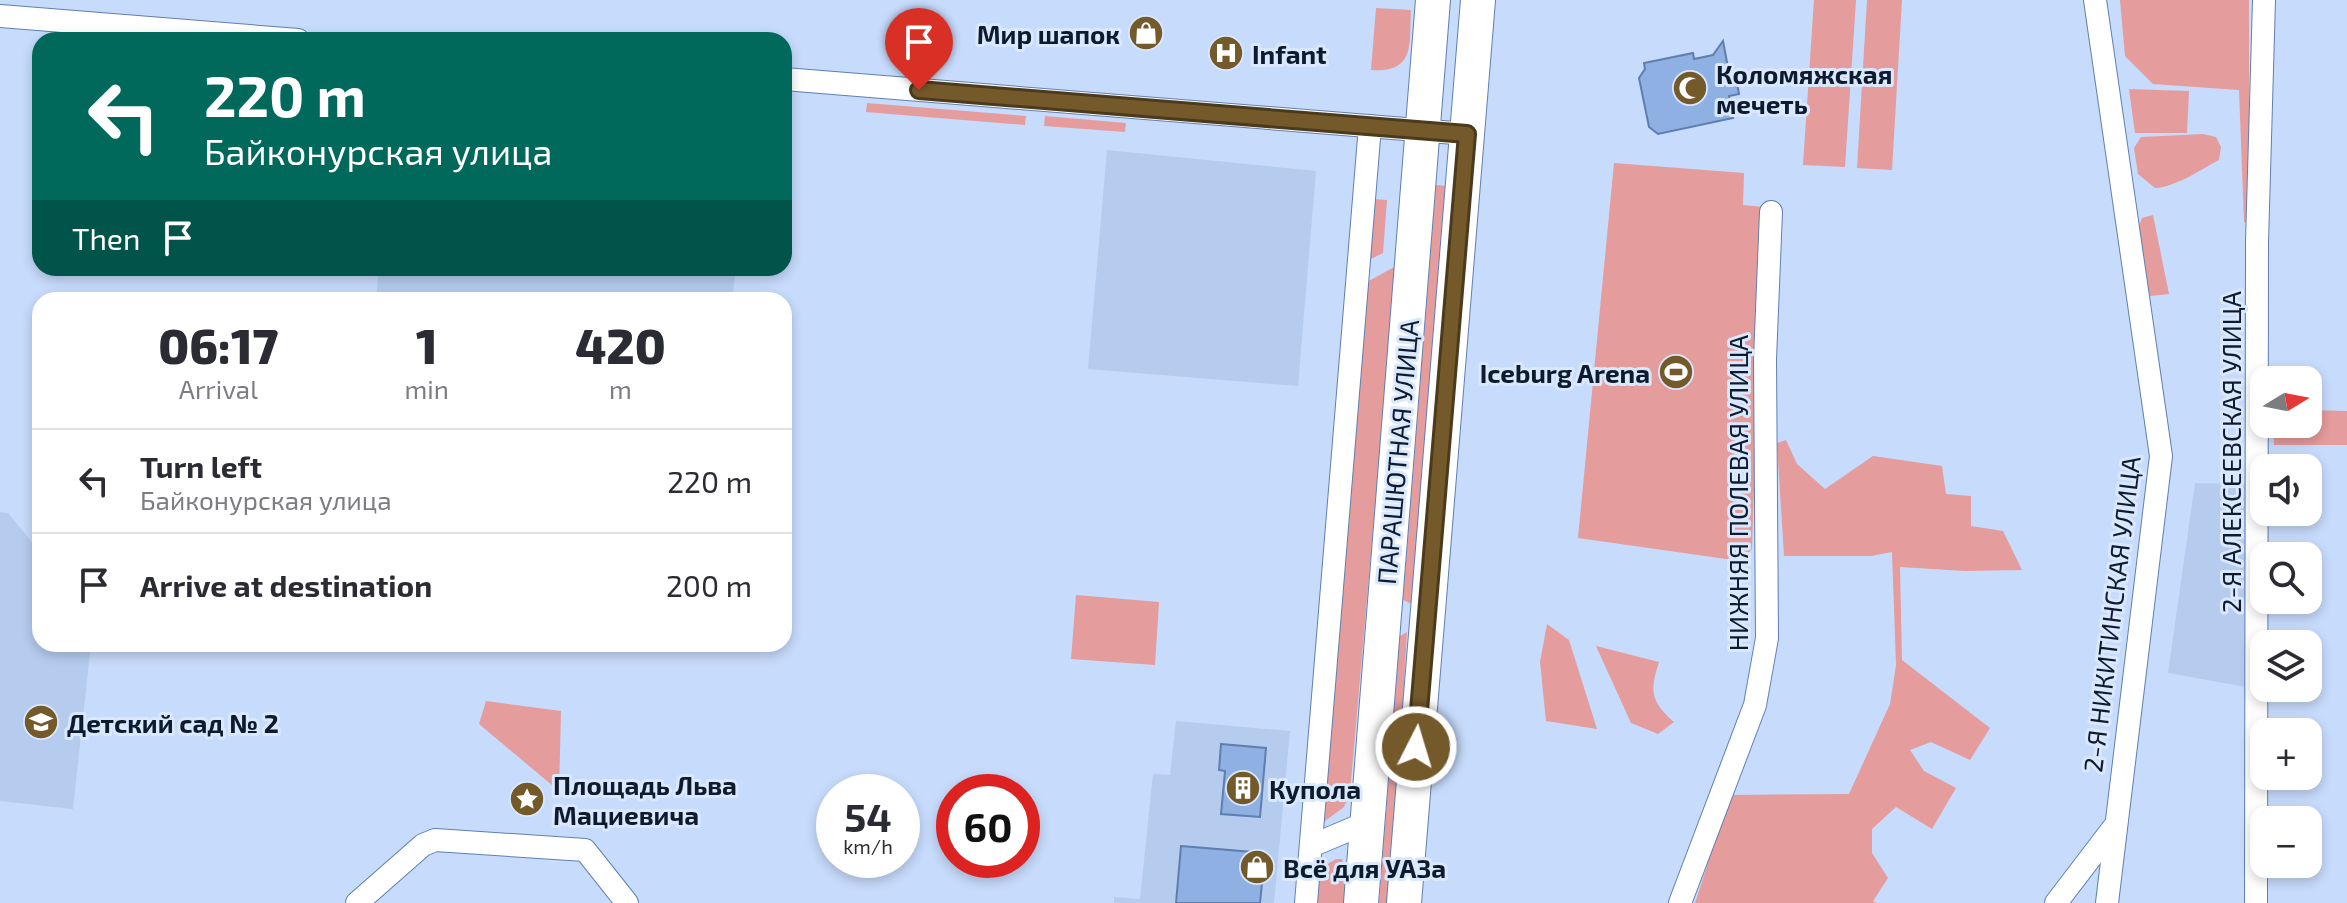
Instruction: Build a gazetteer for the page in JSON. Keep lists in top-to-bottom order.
{
  "streets": {
    "main road": ["ПАРАШЮТНАЯ УЛИЦА"],
    "street": ["2-Я АЛЕКСЕЕВСКАЯ УЛИЦА", "НИЖНЯЯ ПОЛЕВАЯ УЛИЦА", "2-Я НИКИТИНСКАЯ УЛИЦА"]
  },
  "places": {
    "shop": ["Мир шапок", "Всё для УАЗа"],
    "hospital": ["Infant"],
    "mosque": ["Коломяжская мечеть"],
    "sports": ["Iceburg Arena"],
    "school or university": ["Детский сад № 2"],
    "building": ["Купола"],
    "place": ["Площадь Льва Мациевича"]
  },
  "north": "right",
  "page": {
    "turn": ["220 m", "Байконурская улица"],
    "then": "Then",
    "eta": [
      "06:17",
      "Arrival",
      "1",
      "min",
      "420",
      "m"
    ],
    "map_buttons": ["+", "−"],
    "list": [
      {
        "name": "Turn left",
        "note": "Байконурская улица",
        "value": "220 m"
      },
      {
        "name": "Arrive at destination",
        "value": "200 m"
      }
    ],
    "speed": "54 km/h",
    "limit": "60"
  }
}
